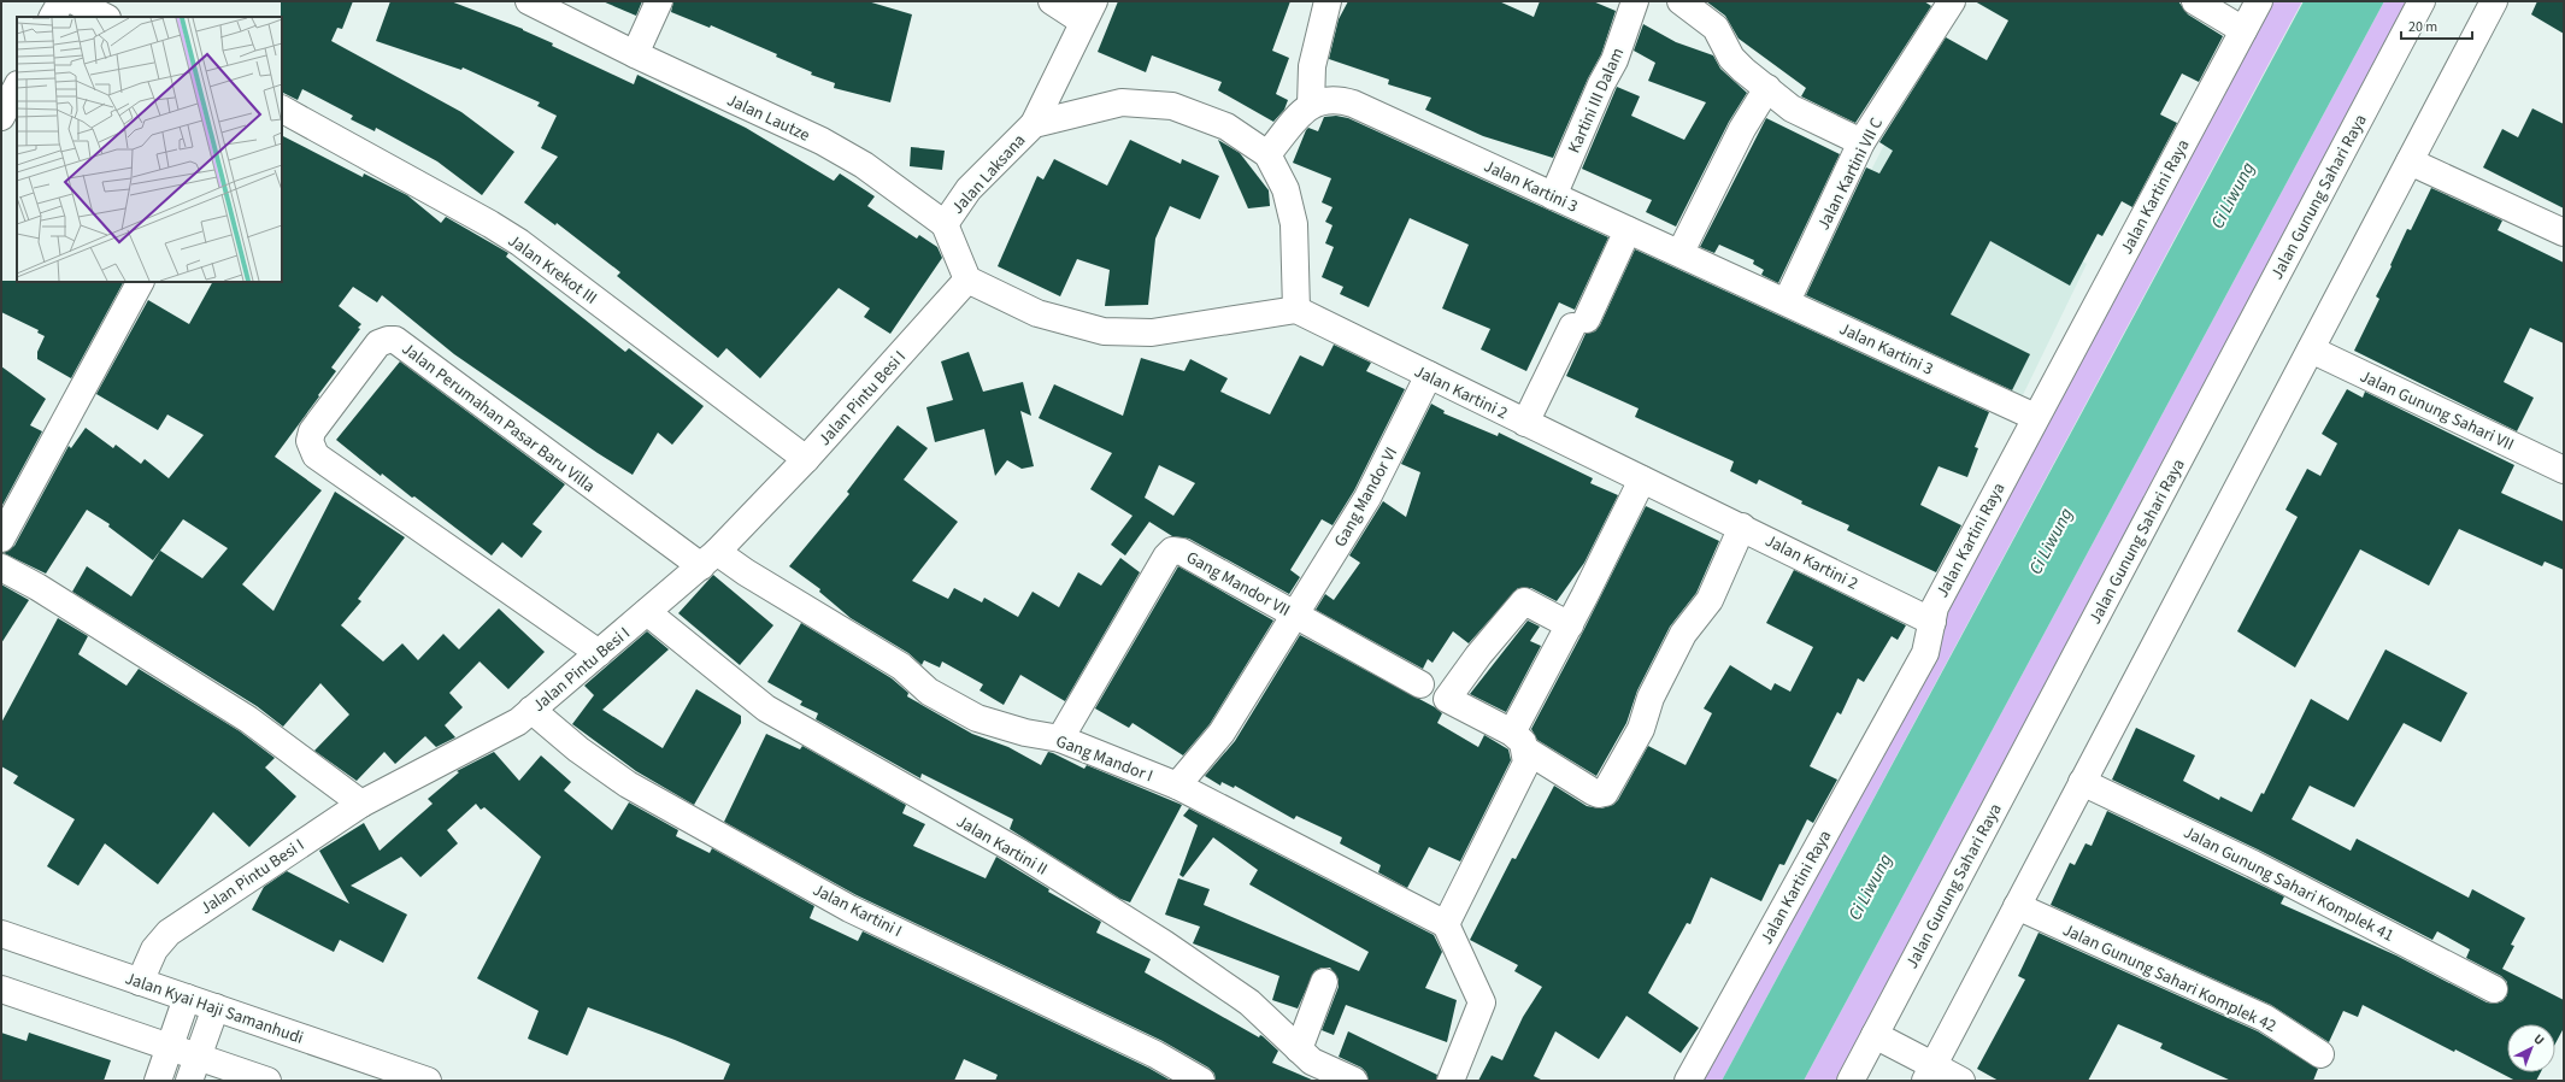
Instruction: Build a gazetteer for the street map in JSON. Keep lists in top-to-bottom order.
{
  "streets": {
    "street": [
      "Kartini III Dalam",
      "Jalan Lautze",
      "Jalan Laksana",
      "Jalan Kartini VII C",
      "Jalan Kartini 3",
      "Jalan Kartini Raya",
      "Jalan Gunung Sahari Raya",
      "Jalan Krekot III",
      "Jalan Kartini 2",
      "Jalan Pintu Besi I",
      "Jalan Gunung Sahari VII",
      "Jalan Perumahan Pasar Baru Villa",
      "Gang Mandor VI",
      "Gang Mandor VII",
      "Gang Mandor I",
      "Jalan Kartini II",
      "Jalan Gunung Sahari Komplek 41",
      "Jalan Kartini I",
      "Jalan Gunung Sahari Komplek 42",
      "Jalan Kyai Haji Samanhudi"
    ]
  },
  "crossings": [
    ["Kartini III Dalam", "Jalan Kartini 3"],
    ["Jalan Lautze", "Jalan Laksana"],
    ["Jalan Kartini VII C", "Jalan Kartini 3"],
    ["Jalan Kartini 3", "Jalan Kartini Raya"],
    ["Jalan Kartini Raya", "Jalan Kartini 2"],
    ["Jalan Krekot III", "Jalan Pintu Besi I"],
    ["Jalan Kartini 2", "Gang Mandor VI"],
    ["Jalan Pintu Besi I", "Jalan Perumahan Pasar Baru Villa"],
    ["Jalan Pintu Besi I", "Jalan Kartini II"],
    ["Jalan Pintu Besi I", "Jalan Kartini I"],
    ["Jalan Pintu Besi I", "Jalan Kyai Haji Samanhudi"],
    ["Jalan Perumahan Pasar Baru Villa", "Gang Mandor I"],
    ["Gang Mandor VI", "Gang Mandor VII"],
    ["Gang Mandor VI", "Gang Mandor I"],
    ["Gang Mandor VII", "Gang Mandor I"]
  ],
  "water": ["Ci Liwung"],
  "scale_bar": "20 m",
  "north": "top right"
}
